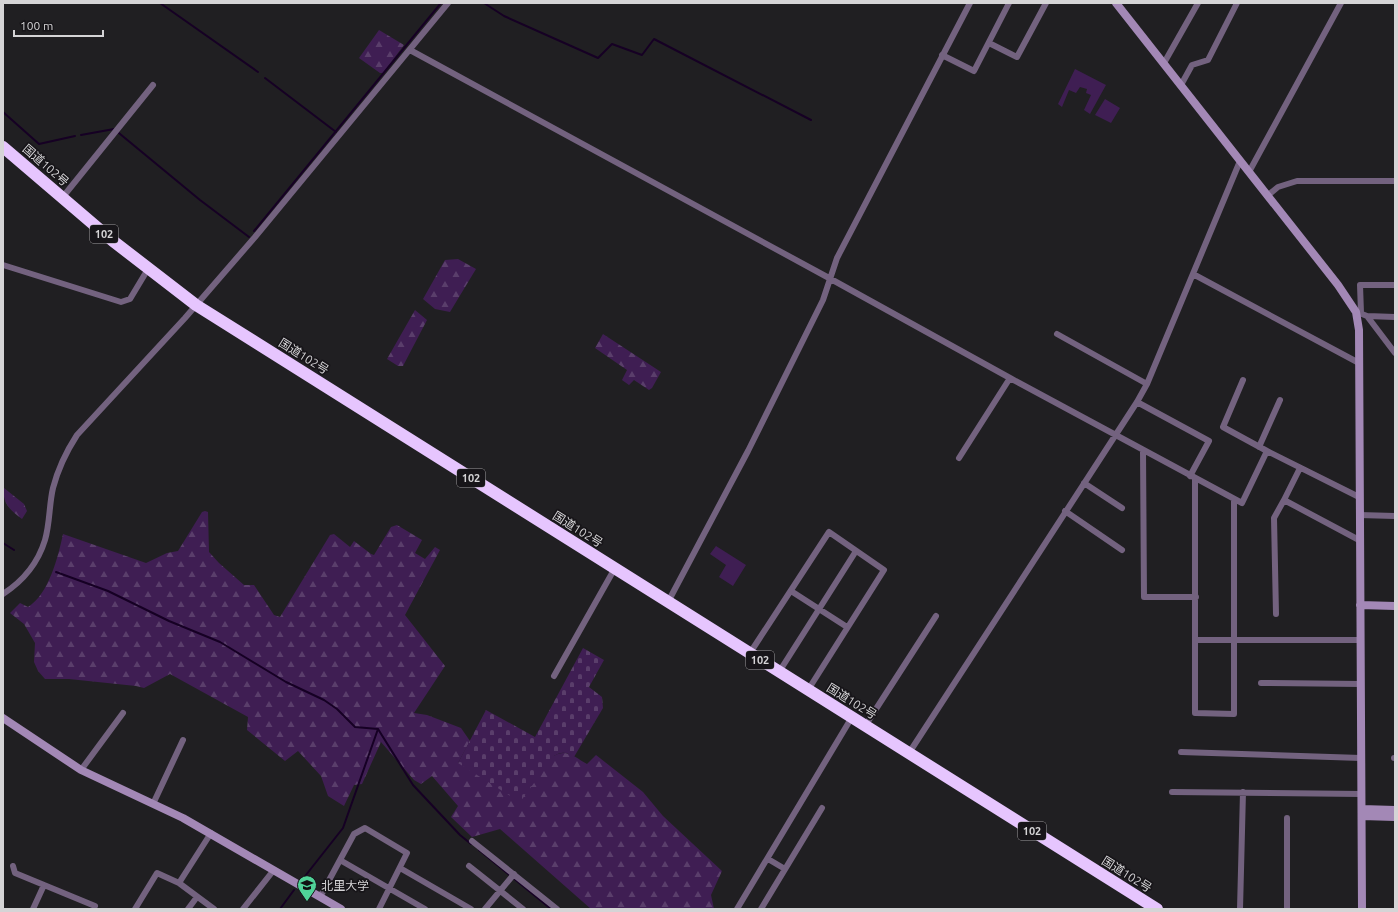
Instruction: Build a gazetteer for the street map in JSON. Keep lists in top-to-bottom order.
{
  "streets": {
    "highway": ["国道102号", "102"]
  },
  "places": {
    "school or university": ["北里大学"]
  },
  "scale_bar": "100 m"
}
